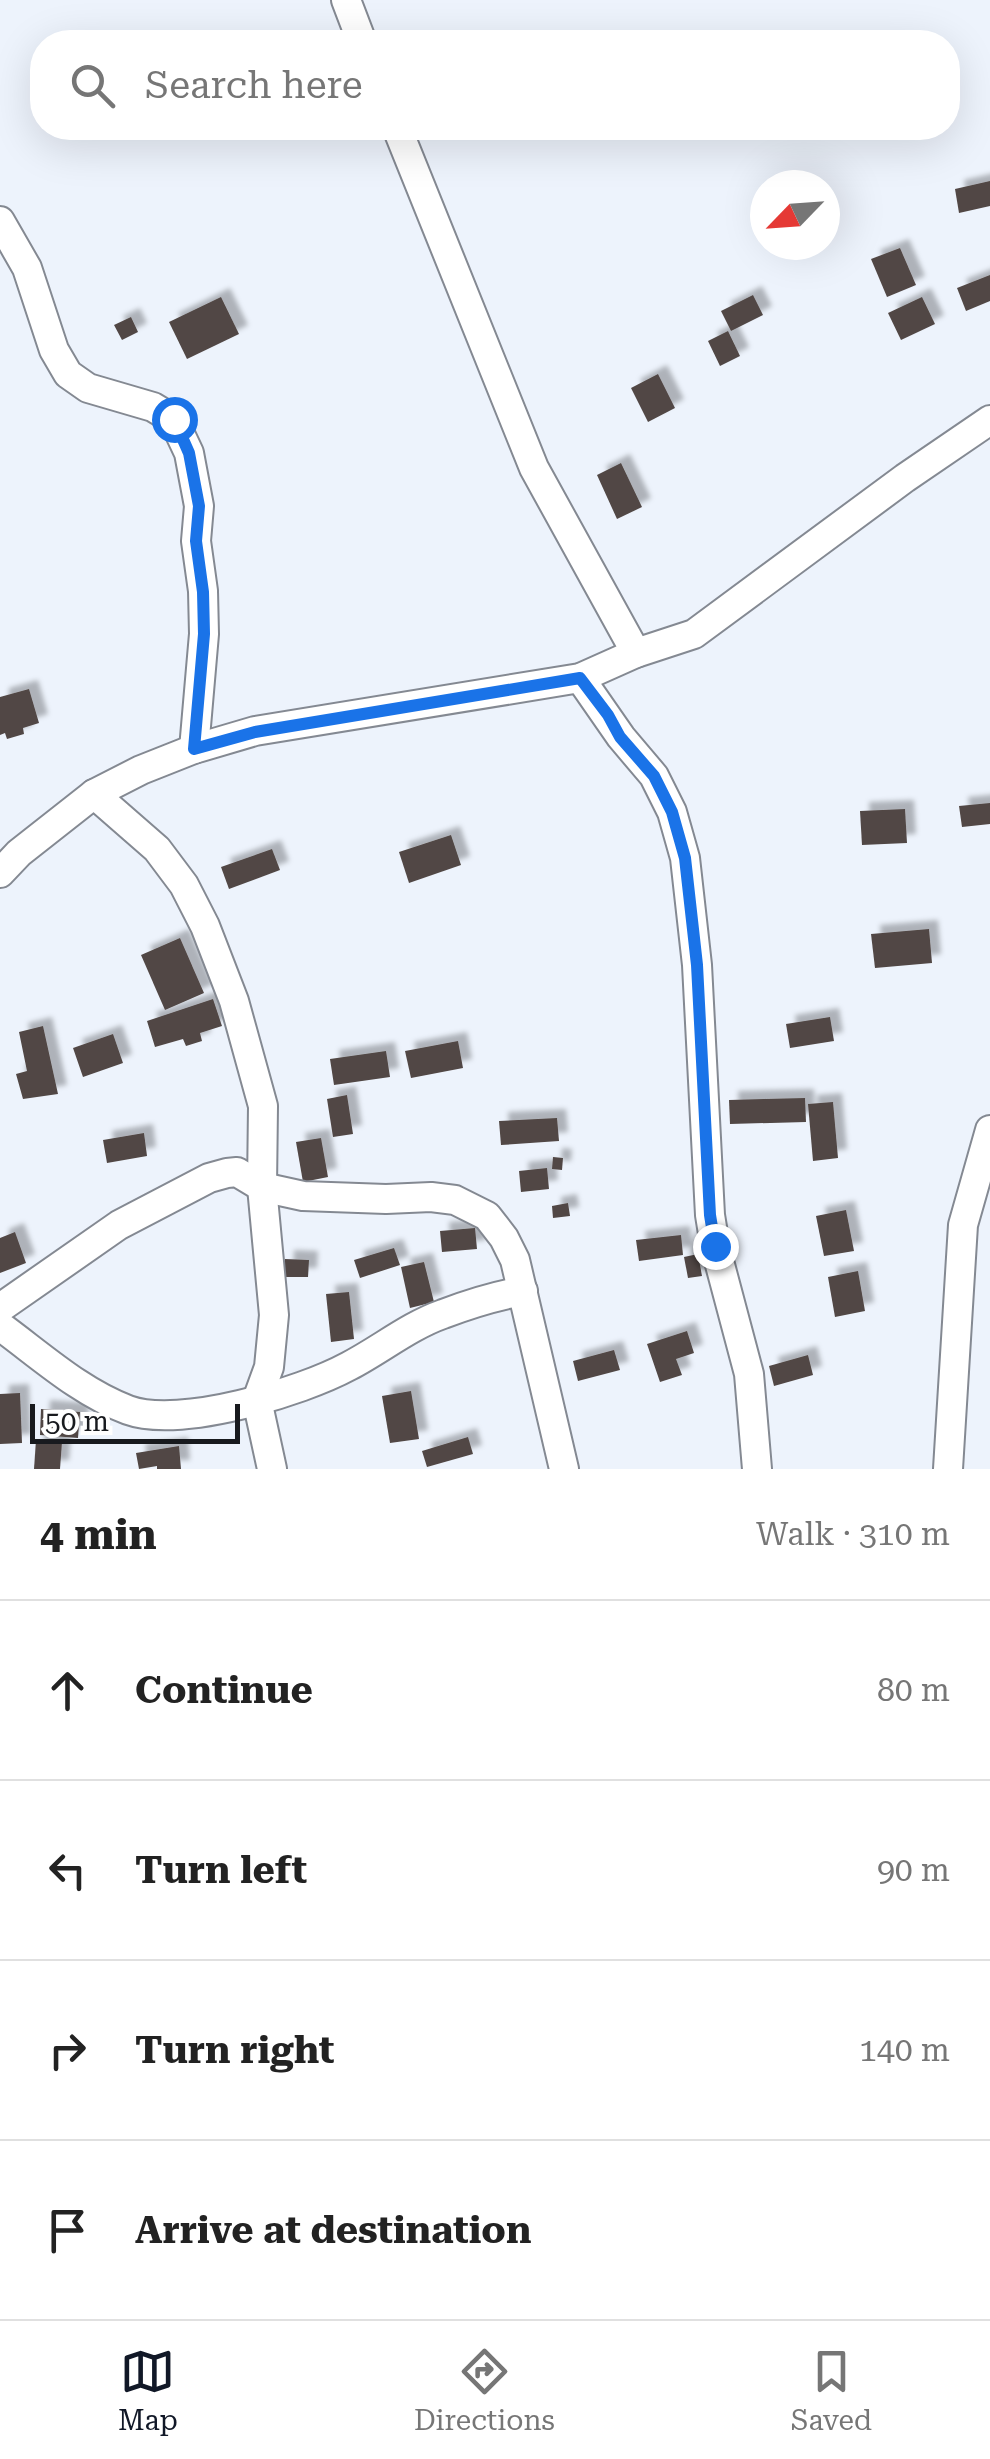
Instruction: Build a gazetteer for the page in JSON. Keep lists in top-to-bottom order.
{
  "scale_bar": "50 m",
  "north": "bottom left",
  "page": {
    "search": "Search here",
    "scale": "50 m",
    "heading": ["4 min", "Walk · 310 m"],
    "list": [
      ["Continue", "80 m"],
      ["Turn left", "90 m"],
      ["Turn right", "140 m"],
      "Arrive at destination"
    ],
    "nav": ["Map", "Directions", "Saved"]
  }
}
